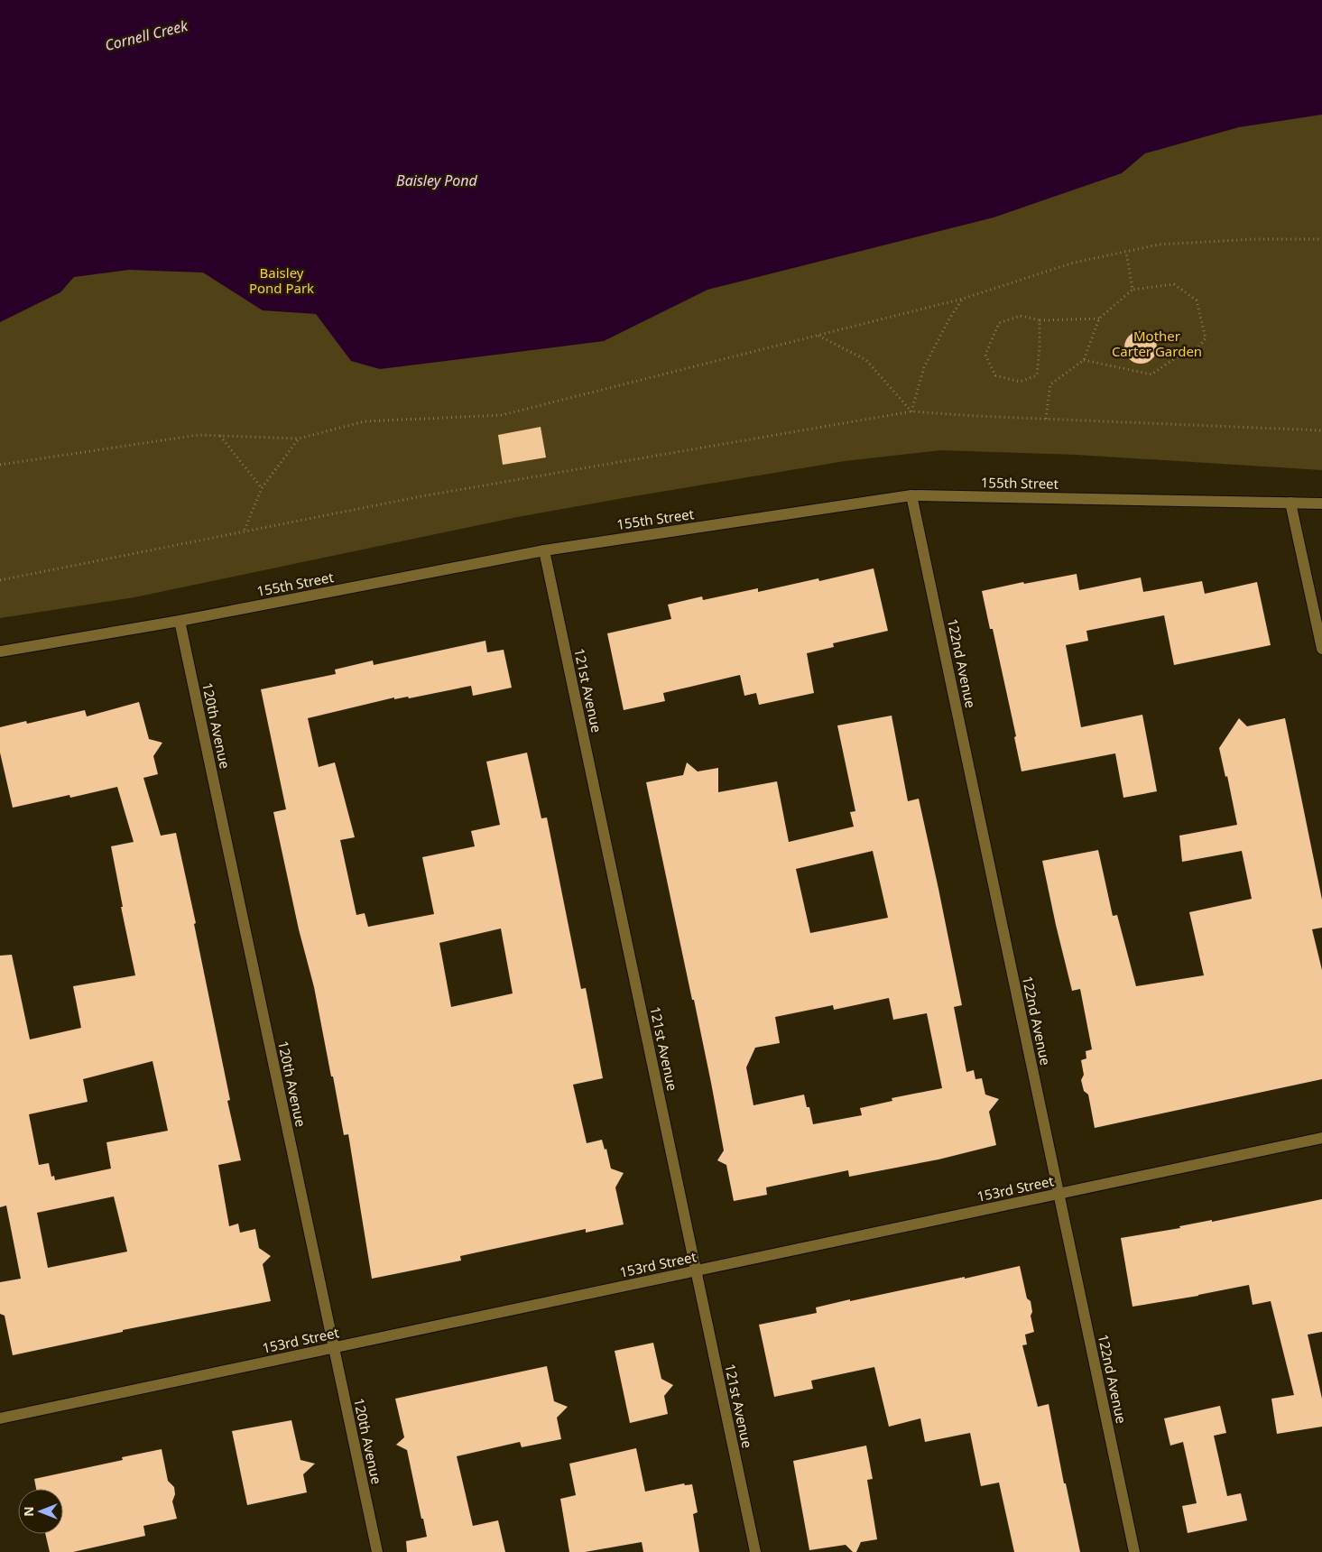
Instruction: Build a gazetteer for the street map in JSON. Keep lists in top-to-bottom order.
{
  "streets": {
    "street": [
      "155th Street",
      "122nd Avenue",
      "121st Avenue",
      "120th Avenue",
      "153rd Street"
    ]
  },
  "crossings": [
    ["155th Street", "122nd Avenue"],
    ["155th Street", "121st Avenue"],
    ["155th Street", "120th Avenue"],
    ["122nd Avenue", "153rd Street"],
    ["121st Avenue", "153rd Street"],
    ["120th Avenue", "153rd Street"]
  ],
  "water": ["Cornell Creek", "Baisley Pond"],
  "parks": ["Baisley Pond Park", "Mother Carter Garden"],
  "north": "left"
}
